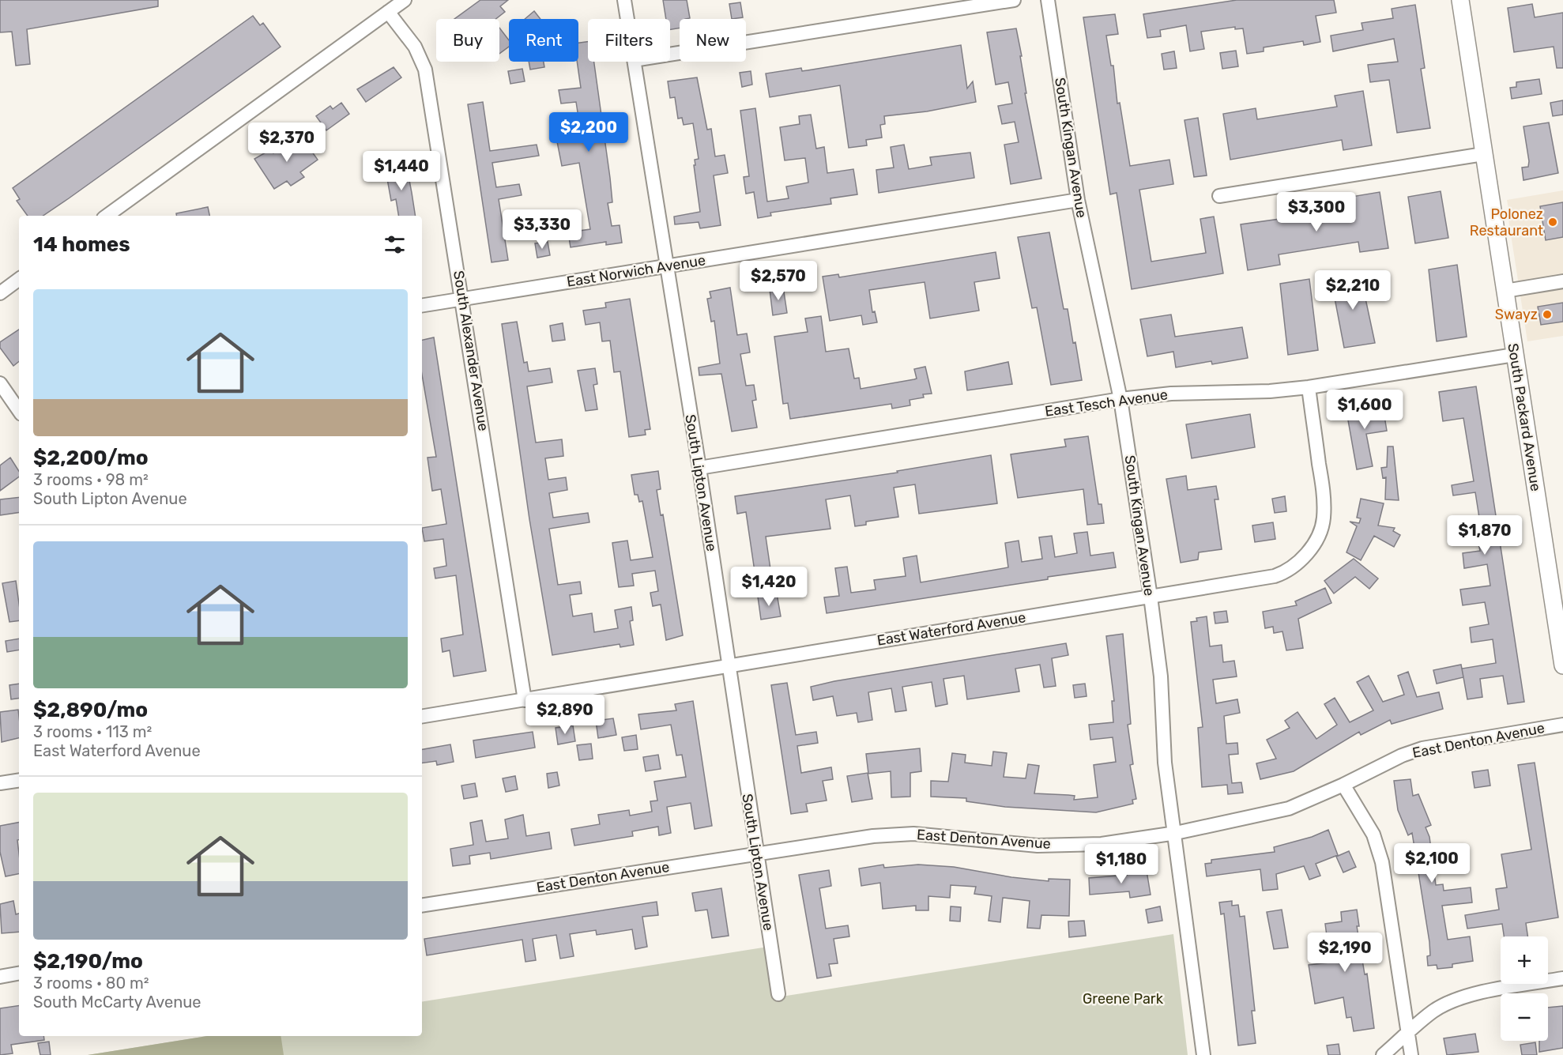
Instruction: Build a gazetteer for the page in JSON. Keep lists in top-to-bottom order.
{
  "streets": {
    "street": [
      "South Kingan Avenue",
      "East Norwich Avenue",
      "South Alexander Avenue",
      "East Tesch Avenue",
      "South Packard Avenue",
      "South Lipton Avenue",
      "East Waterford Avenue",
      "East Denton Avenue"
    ]
  },
  "crossings": [
    ["South Kingan Avenue", "East Norwich Avenue"],
    ["South Kingan Avenue", "East Tesch Avenue"],
    ["South Kingan Avenue", "East Waterford Avenue"],
    ["South Kingan Avenue", "East Denton Avenue"],
    ["East Norwich Avenue", "South Alexander Avenue"],
    ["East Norwich Avenue", "South Lipton Avenue"],
    ["South Alexander Avenue", "East Waterford Avenue"],
    ["East Tesch Avenue", "South Packard Avenue"],
    ["East Tesch Avenue", "South Lipton Avenue"],
    ["East Tesch Avenue", "East Waterford Avenue"],
    ["South Lipton Avenue", "East Waterford Avenue"],
    ["South Lipton Avenue", "East Denton Avenue"]
  ],
  "parks": ["Greene Park"],
  "places": ["Polonez Restaurant", "Swayz"],
  "page": {
    "chip": [
      "Buy",
      "Rent",
      "Filters",
      "New"
    ],
    "price": [
      "$2,200",
      "$2,370",
      "$1,440",
      "$3,300",
      "$3,330",
      "$2,570",
      "$2,210",
      "$1,600",
      "$1,870",
      "$1,420",
      "$2,890",
      "$2,100",
      "$1,180",
      "$2,190"
    ],
    "heading": "14 homes",
    "list": [
      {
        "name": "$2,200/mo",
        "note": "3 rooms · 98 m² · South Lipton Avenue"
      },
      {
        "name": "$2,890/mo",
        "note": "3 rooms · 113 m² · East Waterford Avenue"
      },
      {
        "name": "$2,190/mo",
        "note": "3 rooms · 80 m² · South McCarty Avenue"
      }
    ],
    "map_buttons": ["+", "−"]
  }
}
